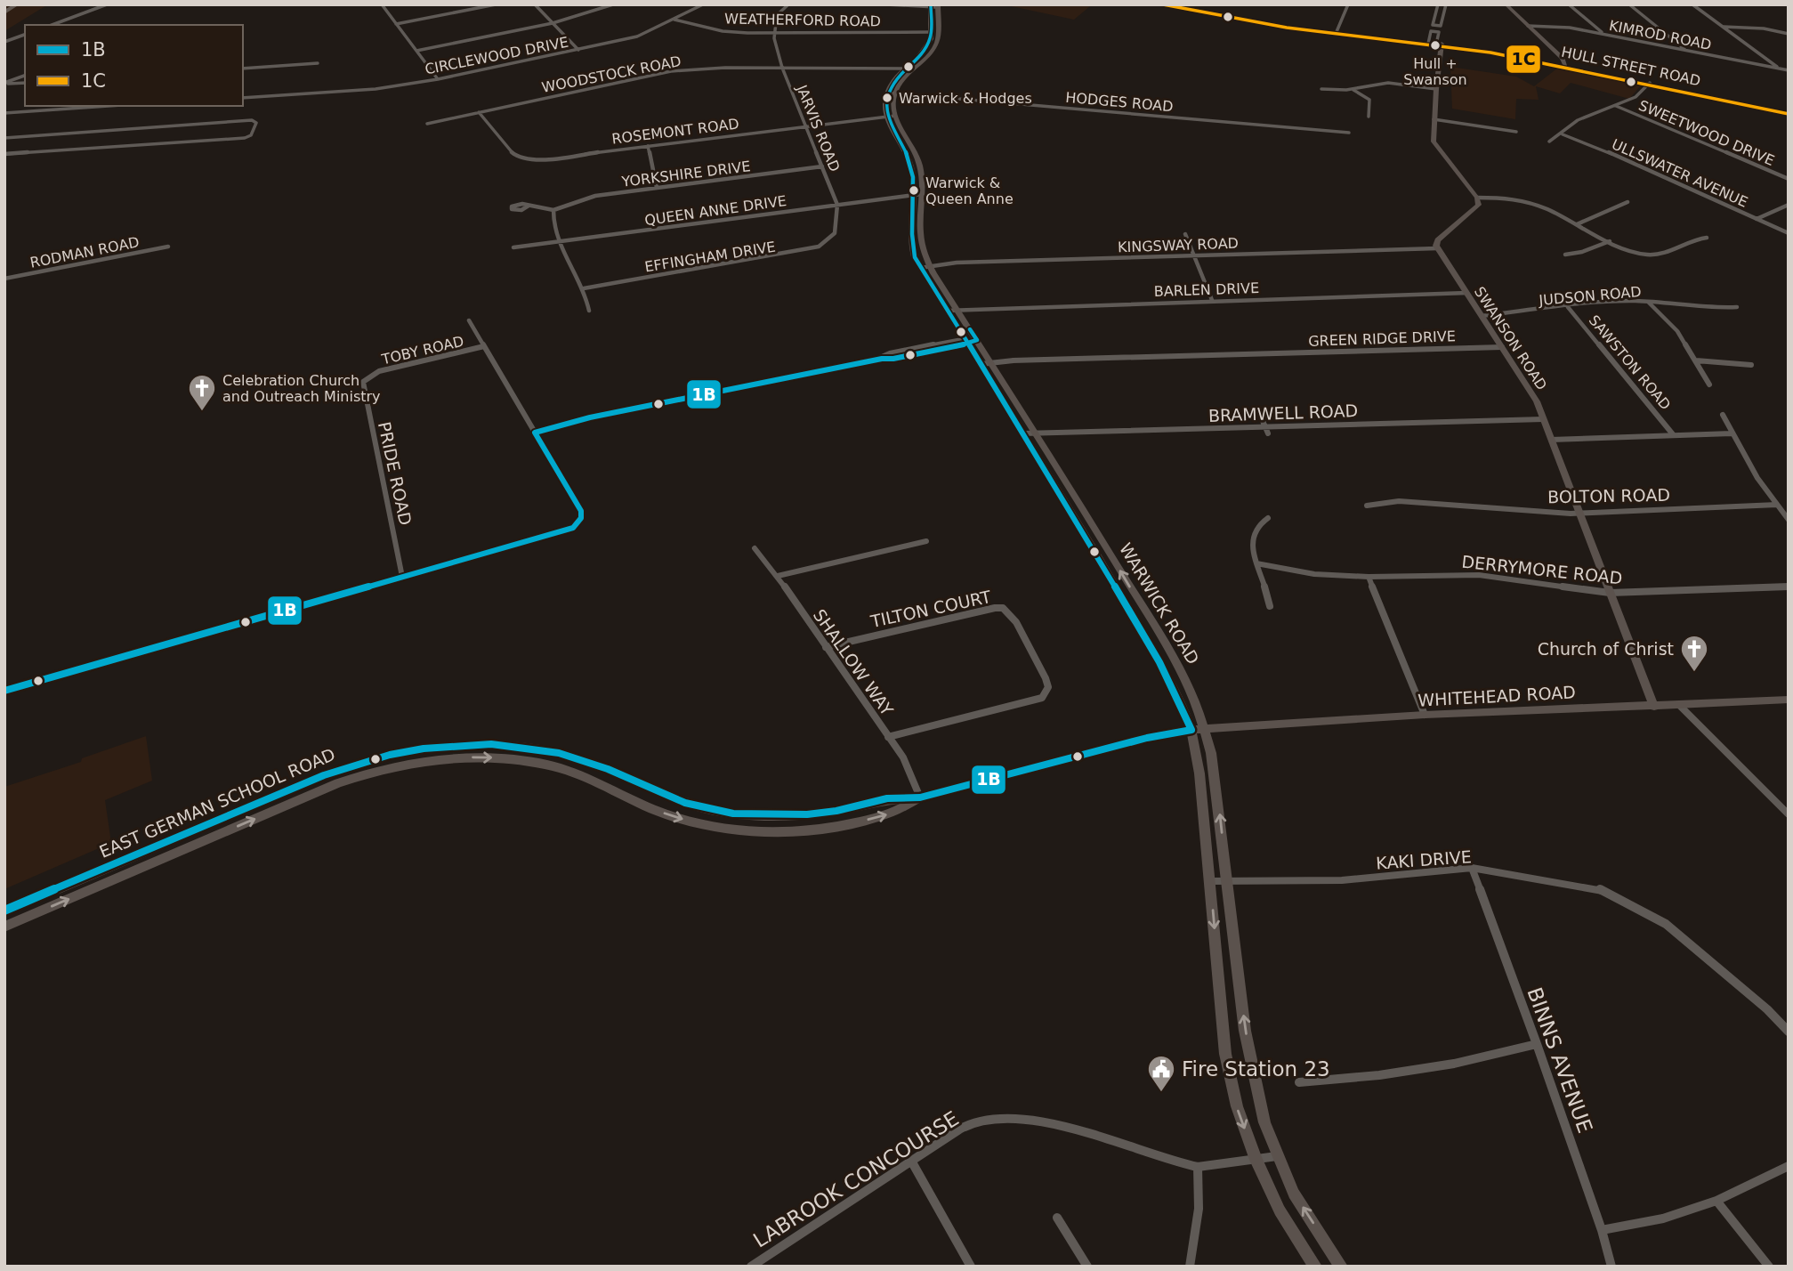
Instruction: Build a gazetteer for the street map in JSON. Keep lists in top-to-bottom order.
{
  "streets": {
    "main road": ["HULL STREET ROAD"],
    "street": [
      "WEATHERFORD ROAD",
      "KIMROD ROAD",
      "CIRCLEWOOD DRIVE",
      "WOODSTOCK ROAD",
      "HODGES ROAD",
      "JARVIS ROAD",
      "ROSEMONT ROAD",
      "SWEETWOOD DRIVE",
      "ULLSWATER AVENUE",
      "YORKSHIRE DRIVE",
      "QUEEN ANNE DRIVE",
      "KINGSWAY ROAD",
      "RODMAN ROAD",
      "EFFINGHAM DRIVE",
      "BARLEN DRIVE",
      "JUDSON ROAD",
      "GREEN RIDGE DRIVE",
      "SWANSON ROAD",
      "TOBY ROAD",
      "SAWSTON ROAD",
      "BRAMWELL ROAD",
      "PRIDE ROAD",
      "BOLTON ROAD",
      "DERRYMORE ROAD",
      "WARWICK ROAD",
      "TILTON COURT",
      "SHALLOW WAY",
      "WHITEHEAD ROAD",
      "EAST GERMAN SCHOOL ROAD",
      "KAKI DRIVE",
      "BINNS AVENUE",
      "LABROOK CONCOURSE"
    ]
  },
  "crossings": [
    ["WEATHERFORD ROAD", "CIRCLEWOOD DRIVE"],
    ["WEATHERFORD ROAD", "JARVIS ROAD"],
    ["WOODSTOCK ROAD", "JARVIS ROAD"],
    ["WOODSTOCK ROAD", "ROSEMONT ROAD"],
    ["HODGES ROAD", "WARWICK ROAD"],
    ["JARVIS ROAD", "ROSEMONT ROAD"],
    ["JARVIS ROAD", "YORKSHIRE DRIVE"],
    ["JARVIS ROAD", "QUEEN ANNE DRIVE"],
    ["JARVIS ROAD", "EFFINGHAM DRIVE"],
    ["ROSEMONT ROAD", "WARWICK ROAD"],
    ["QUEEN ANNE DRIVE", "WARWICK ROAD"],
    ["KINGSWAY ROAD", "SWANSON ROAD"],
    ["KINGSWAY ROAD", "WARWICK ROAD"],
    ["BARLEN DRIVE", "SWANSON ROAD"],
    ["BARLEN DRIVE", "WARWICK ROAD"],
    ["JUDSON ROAD", "SWANSON ROAD"],
    ["JUDSON ROAD", "SAWSTON ROAD"],
    ["GREEN RIDGE DRIVE", "SWANSON ROAD"],
    ["GREEN RIDGE DRIVE", "WARWICK ROAD"],
    ["SWANSON ROAD", "BRAMWELL ROAD"],
    ["SWANSON ROAD", "BOLTON ROAD"],
    ["SWANSON ROAD", "DERRYMORE ROAD"],
    ["SWANSON ROAD", "WHITEHEAD ROAD"],
    ["TOBY ROAD", "PRIDE ROAD"],
    ["BRAMWELL ROAD", "WARWICK ROAD"],
    ["WARWICK ROAD", "WHITEHEAD ROAD"],
    ["WARWICK ROAD", "EAST GERMAN SCHOOL ROAD"],
    ["WARWICK ROAD", "KAKI DRIVE"],
    ["TILTON COURT", "SHALLOW WAY"],
    ["SHALLOW WAY", "EAST GERMAN SCHOOL ROAD"],
    ["WHITEHEAD ROAD", "EAST GERMAN SCHOOL ROAD"],
    ["KAKI DRIVE", "BINNS AVENUE"]
  ],
  "places": {
    "other": ["Hull + Swanson", "Warwick & Hodges", "Warwick & Queen Anne"],
    "church": ["Celebration Church and Outreach Ministry", "Church of Christ"],
    "public building": ["Fire Station 23"]
  },
  "lines": ["transit line 1B", "transit line 1C"],
  "legend": ["1B", "1C"]
}
